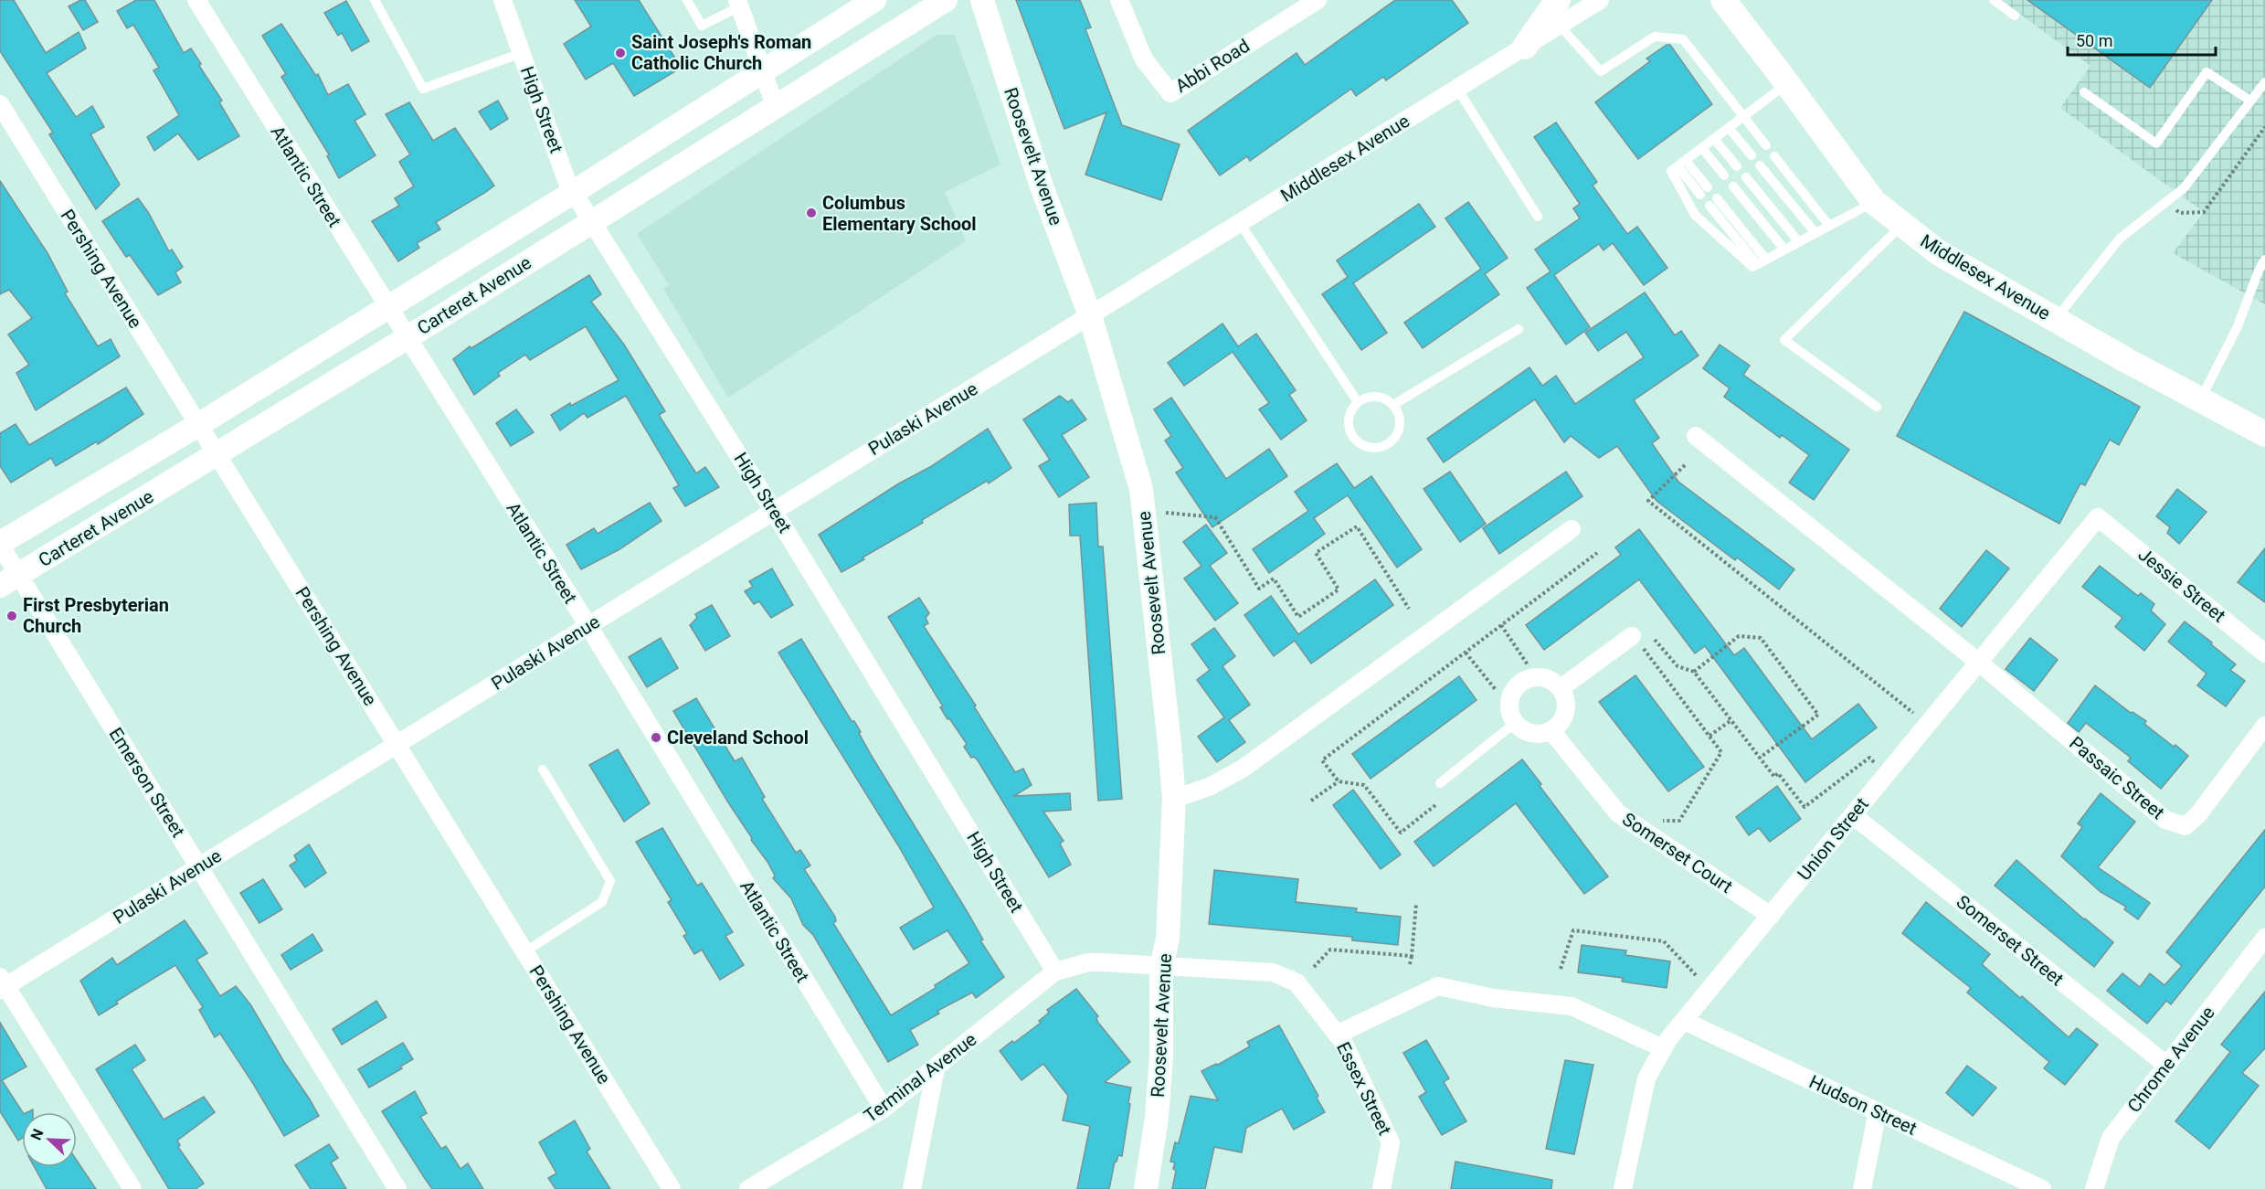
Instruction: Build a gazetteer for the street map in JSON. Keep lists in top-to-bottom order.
{
  "streets": {
    "main road": ["Middlesex Avenue"],
    "street": [
      "Abbi Road",
      "High Street",
      "Roosevelt Avenue",
      "Atlantic Street",
      "Pershing Avenue",
      "Carteret Avenue",
      "Pulaski Avenue",
      "Jessie Street",
      "Passaic Street",
      "Emerson Street",
      "Union Street",
      "Somerset Court",
      "Somerset Street",
      "Chrome Avenue",
      "Terminal Avenue",
      "Essex Street",
      "Hudson Street"
    ]
  },
  "crossings": [
    ["High Street", "Carteret Avenue"],
    ["High Street", "Pulaski Avenue"],
    ["High Street", "Terminal Avenue"],
    ["High Street", "Essex Street"],
    ["Roosevelt Avenue", "Middlesex Avenue"],
    ["Roosevelt Avenue", "Pulaski Avenue"],
    ["Roosevelt Avenue", "Essex Street"],
    ["Middlesex Avenue", "Pulaski Avenue"],
    ["Atlantic Street", "Carteret Avenue"],
    ["Atlantic Street", "Pulaski Avenue"],
    ["Atlantic Street", "Terminal Avenue"],
    ["Pershing Avenue", "Carteret Avenue"],
    ["Pershing Avenue", "Pulaski Avenue"],
    ["Carteret Avenue", "Emerson Street"],
    ["Pulaski Avenue", "Emerson Street"],
    ["Jessie Street", "Union Street"],
    ["Passaic Street", "Union Street"],
    ["Union Street", "Somerset Court"],
    ["Union Street", "Somerset Street"],
    ["Union Street", "Hudson Street"],
    ["Somerset Street", "Chrome Avenue"],
    ["Terminal Avenue", "Essex Street"]
  ],
  "places": [
    "Saint Joseph's Roman Catholic Church",
    "Columbus Elementary School",
    "First Presbyterian Church",
    "Cleveland School"
  ],
  "scale_bar": "50 m",
  "north": "top left"
}
